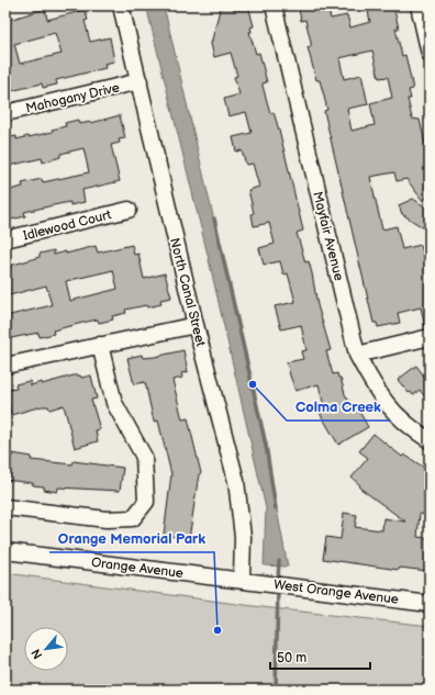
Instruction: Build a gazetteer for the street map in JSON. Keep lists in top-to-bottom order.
{
  "streets": {
    "street": [
      "Mahogany Drive",
      "Idlewood Court",
      "Mayfair Avenue",
      "North Canal Street",
      "Orange Avenue",
      "West Orange Avenue"
    ]
  },
  "crossings": [
    ["Mahogany Drive", "North Canal Street"],
    ["North Canal Street", "Orange Avenue"],
    ["North Canal Street", "West Orange Avenue"],
    ["Orange Avenue", "West Orange Avenue"]
  ],
  "places": ["Colma Creek", "Orange Memorial Park"],
  "scale_bar": "50 m",
  "north": "bottom left"
}
